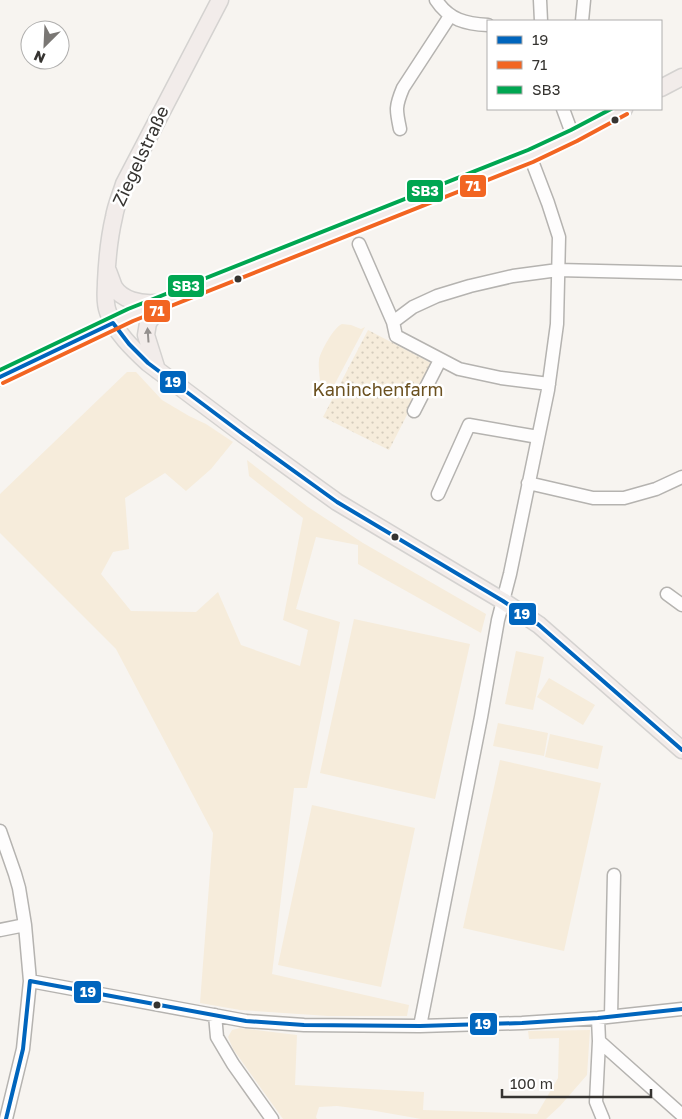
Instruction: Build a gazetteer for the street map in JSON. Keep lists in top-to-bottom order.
{
  "streets": {
    "main road": ["Ziegelstraße"]
  },
  "parks": ["Kaninchenfarm"],
  "lines": ["transit line SB3", "transit line 71", "transit line 19"],
  "legend": ["19", "71", "SB3"],
  "scale_bar": "100 m",
  "north": "bottom left"
}
